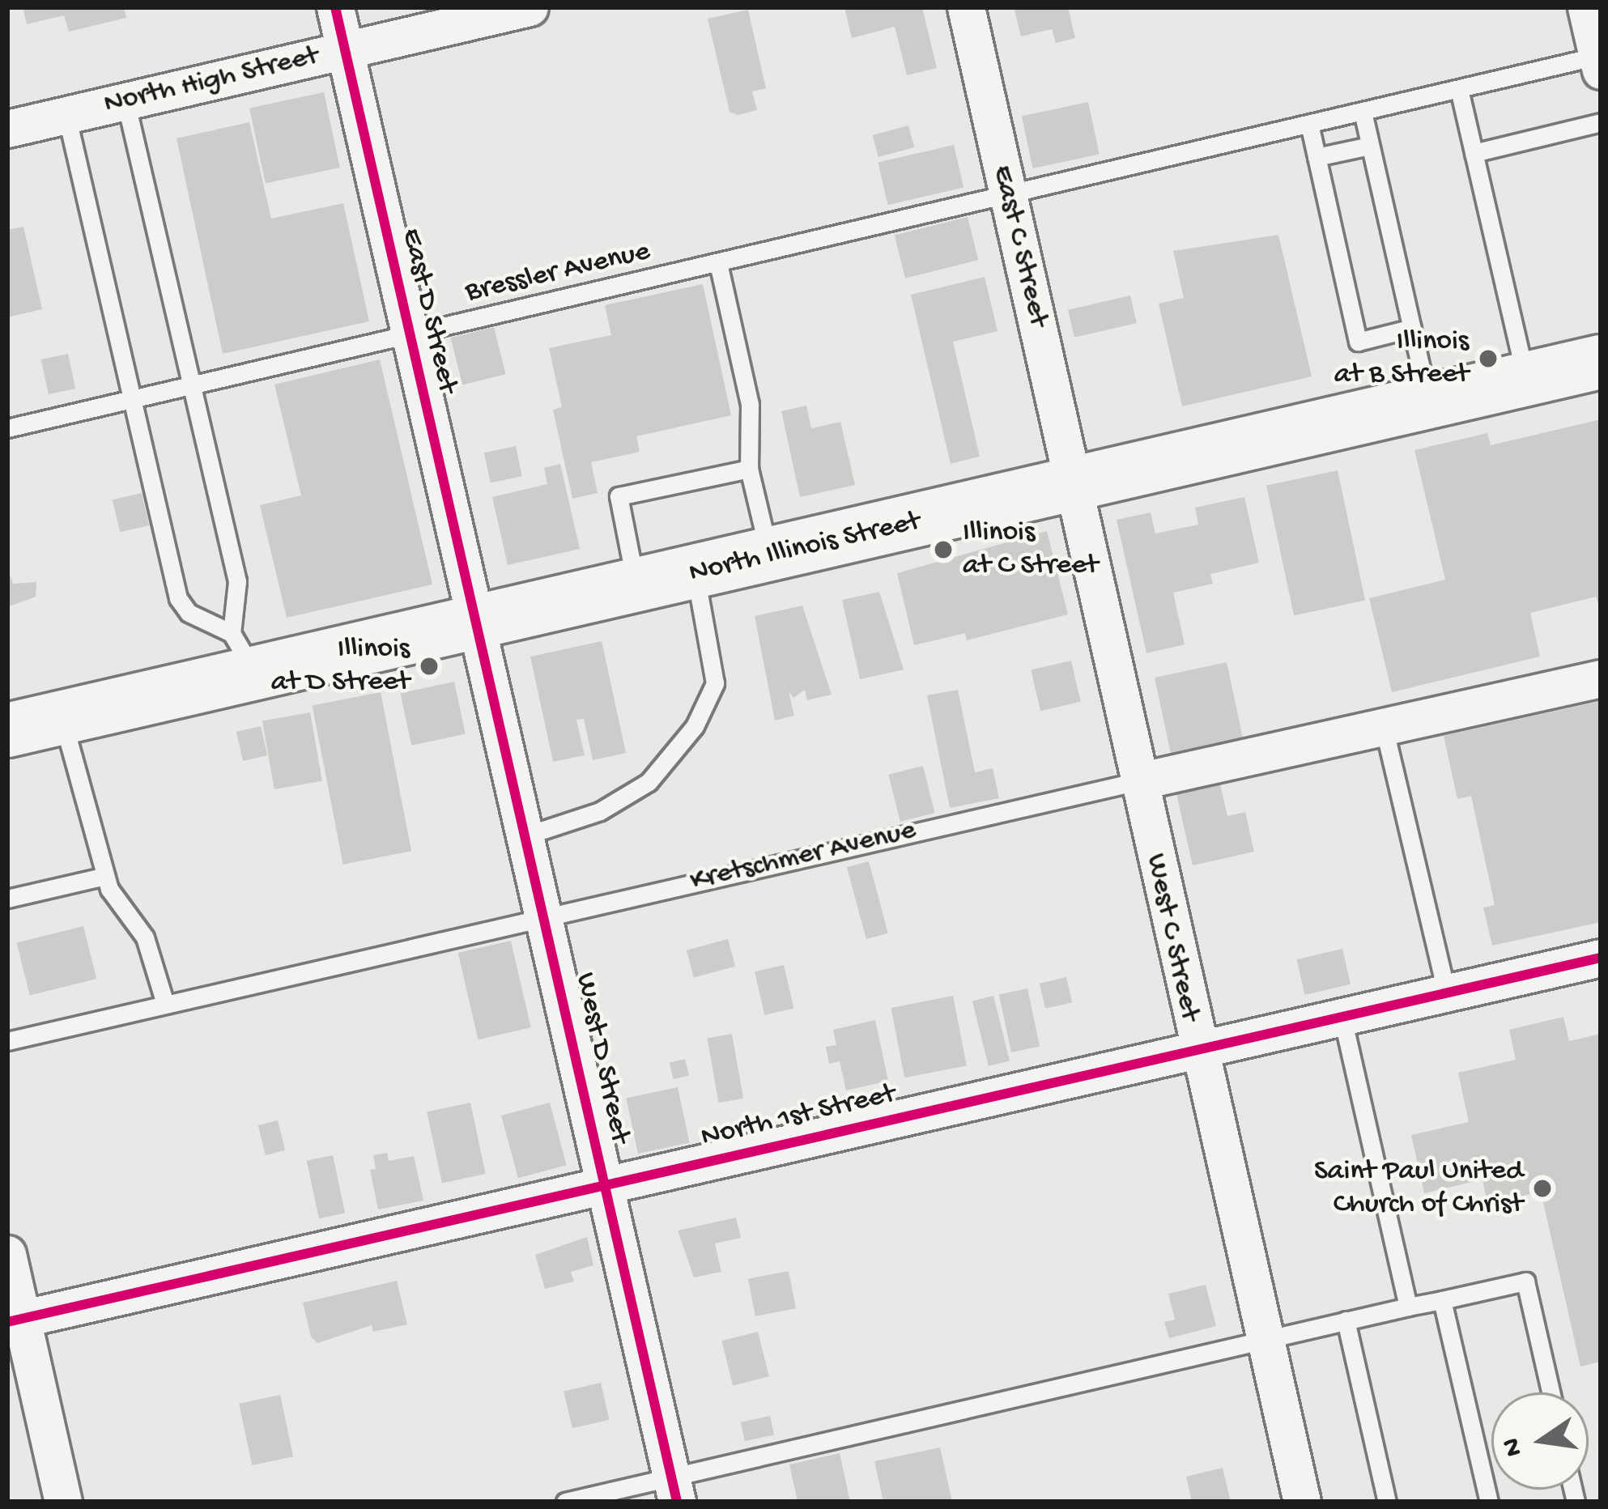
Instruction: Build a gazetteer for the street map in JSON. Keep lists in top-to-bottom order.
{
  "streets": {
    "main road": ["North Illinois Street"],
    "street": [
      "North High Street",
      "East C Street",
      "East D Street",
      "Kretschmer Avenue",
      "West C Street",
      "West D Street",
      "North 1st Street"
    ],
    "lane": ["Bressler Avenue"]
  },
  "crossings": [
    ["North High Street", "East D Street"],
    ["East C Street", "Bressler Avenue"],
    ["East C Street", "North Illinois Street"],
    ["East C Street", "West C Street"],
    ["Bressler Avenue", "East D Street"],
    ["East D Street", "North Illinois Street"],
    ["East D Street", "West D Street"],
    ["North Illinois Street", "West C Street"],
    ["North Illinois Street", "West D Street"],
    ["Kretschmer Avenue", "West C Street"],
    ["Kretschmer Avenue", "West D Street"],
    ["West C Street", "North 1st Street"],
    ["West D Street", "North 1st Street"]
  ],
  "places": [
    "Illinois at B Street",
    "Illinois at C Street",
    "Illinois at D Street",
    "Saint Paul United Church of Christ"
  ],
  "north": "left"
}
